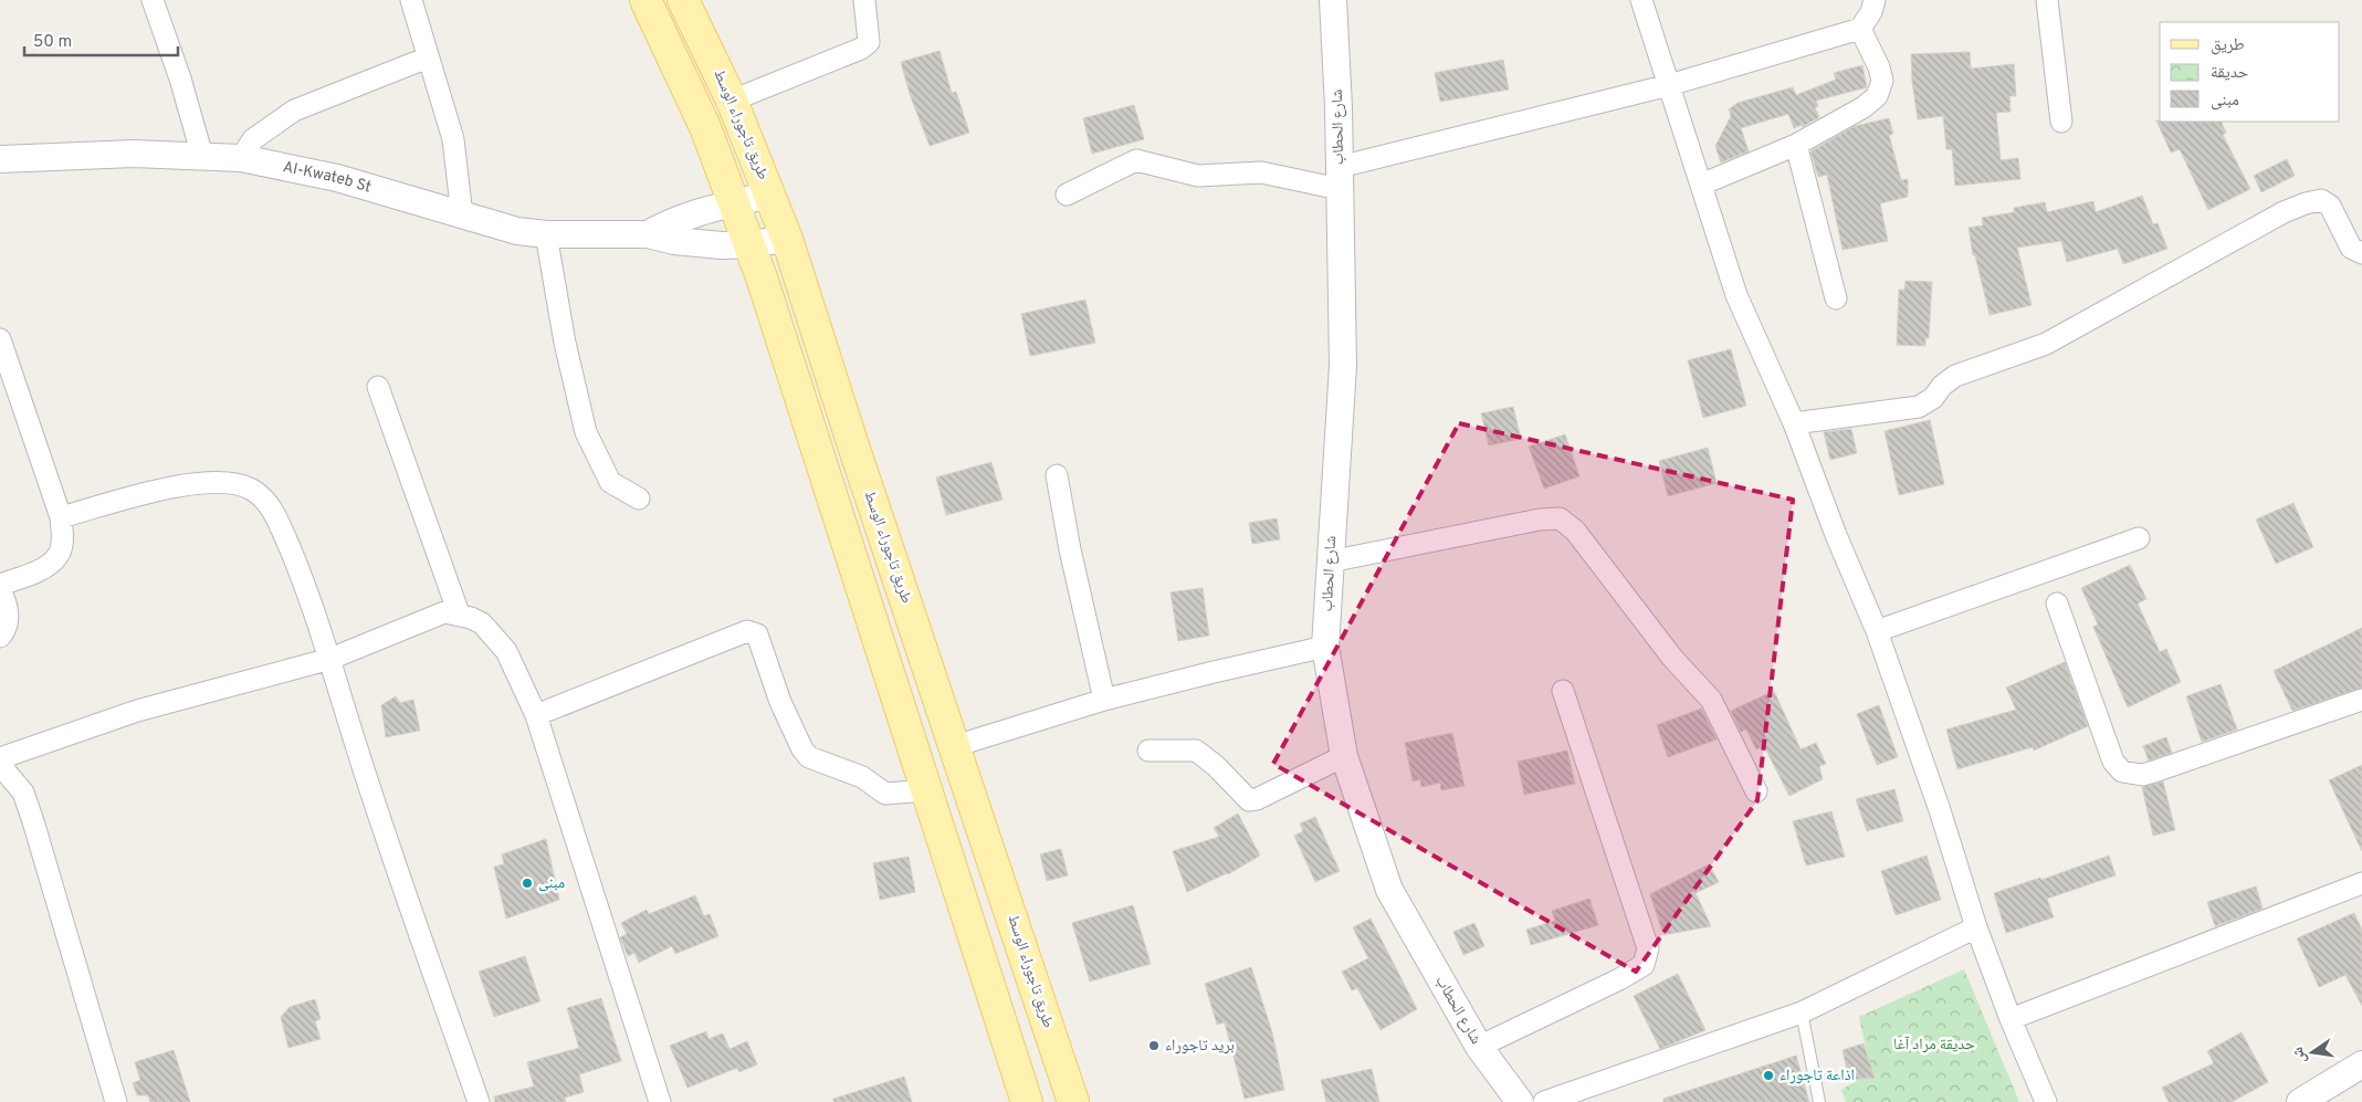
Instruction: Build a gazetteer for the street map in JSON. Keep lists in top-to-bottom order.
{
  "streets": {
    "main road": ["طريق تاجوراء الوسط"],
    "street": ["شارع الحطاب", "Al-Kwateb St"]
  },
  "crossings": [
    ["طريق تاجوراء الوسط", "Al-Kwateb St"]
  ],
  "parks": ["حديقة مراد آغا"],
  "places": ["مبنى", "بريد تاجوراء", "اذاعة تاجوراء"],
  "legend": ["طريق", "حديقة", "مبنى"],
  "scale_bar": "50 m",
  "north": "left"
}
